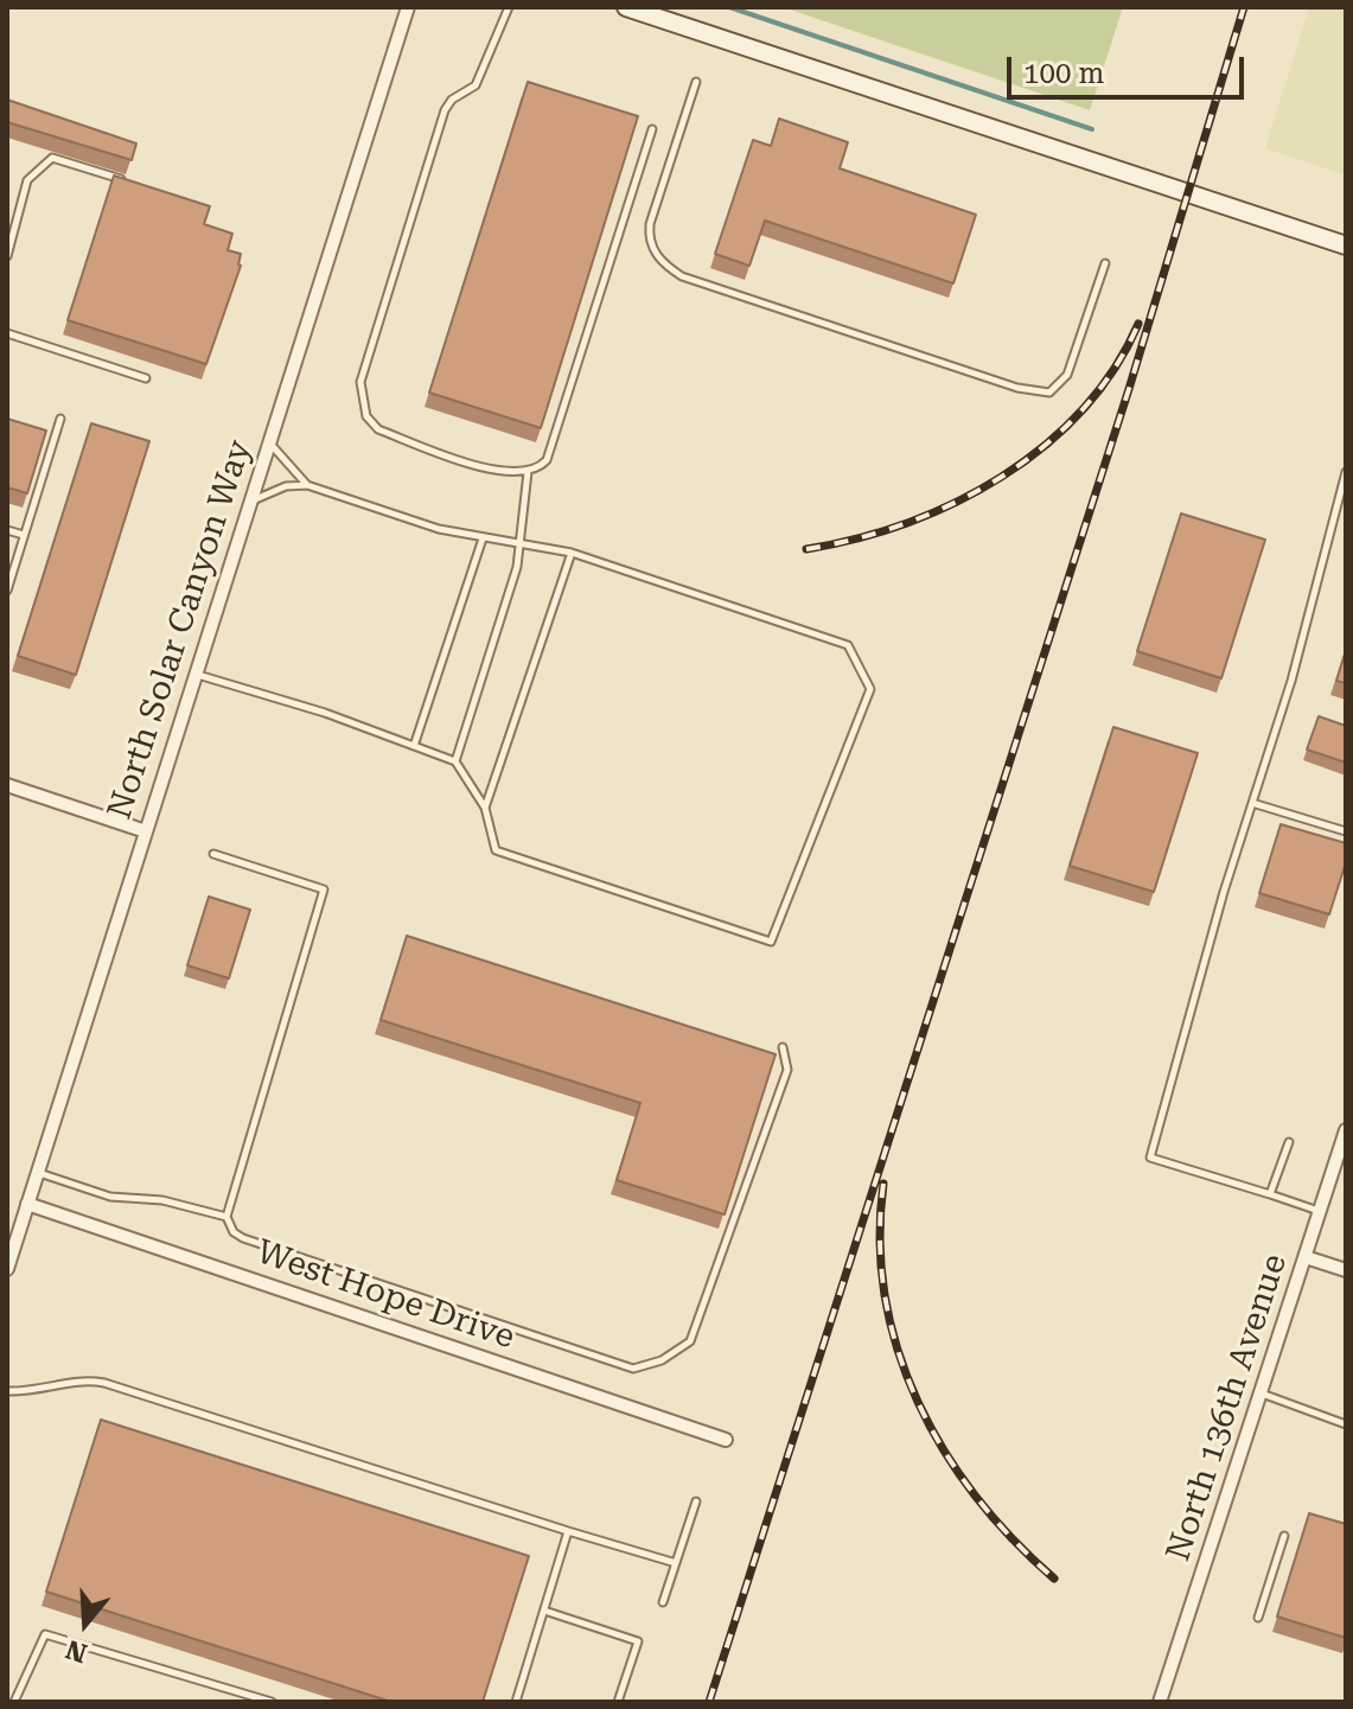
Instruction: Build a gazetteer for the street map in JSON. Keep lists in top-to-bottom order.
{
  "streets": {
    "street": ["North Solar Canyon Way", "West Hope Drive", "North 136th Avenue"]
  },
  "crossings": [
    ["North Solar Canyon Way", "West Hope Drive"]
  ],
  "scale_bar": "100 m",
  "north": "bottom"
}
